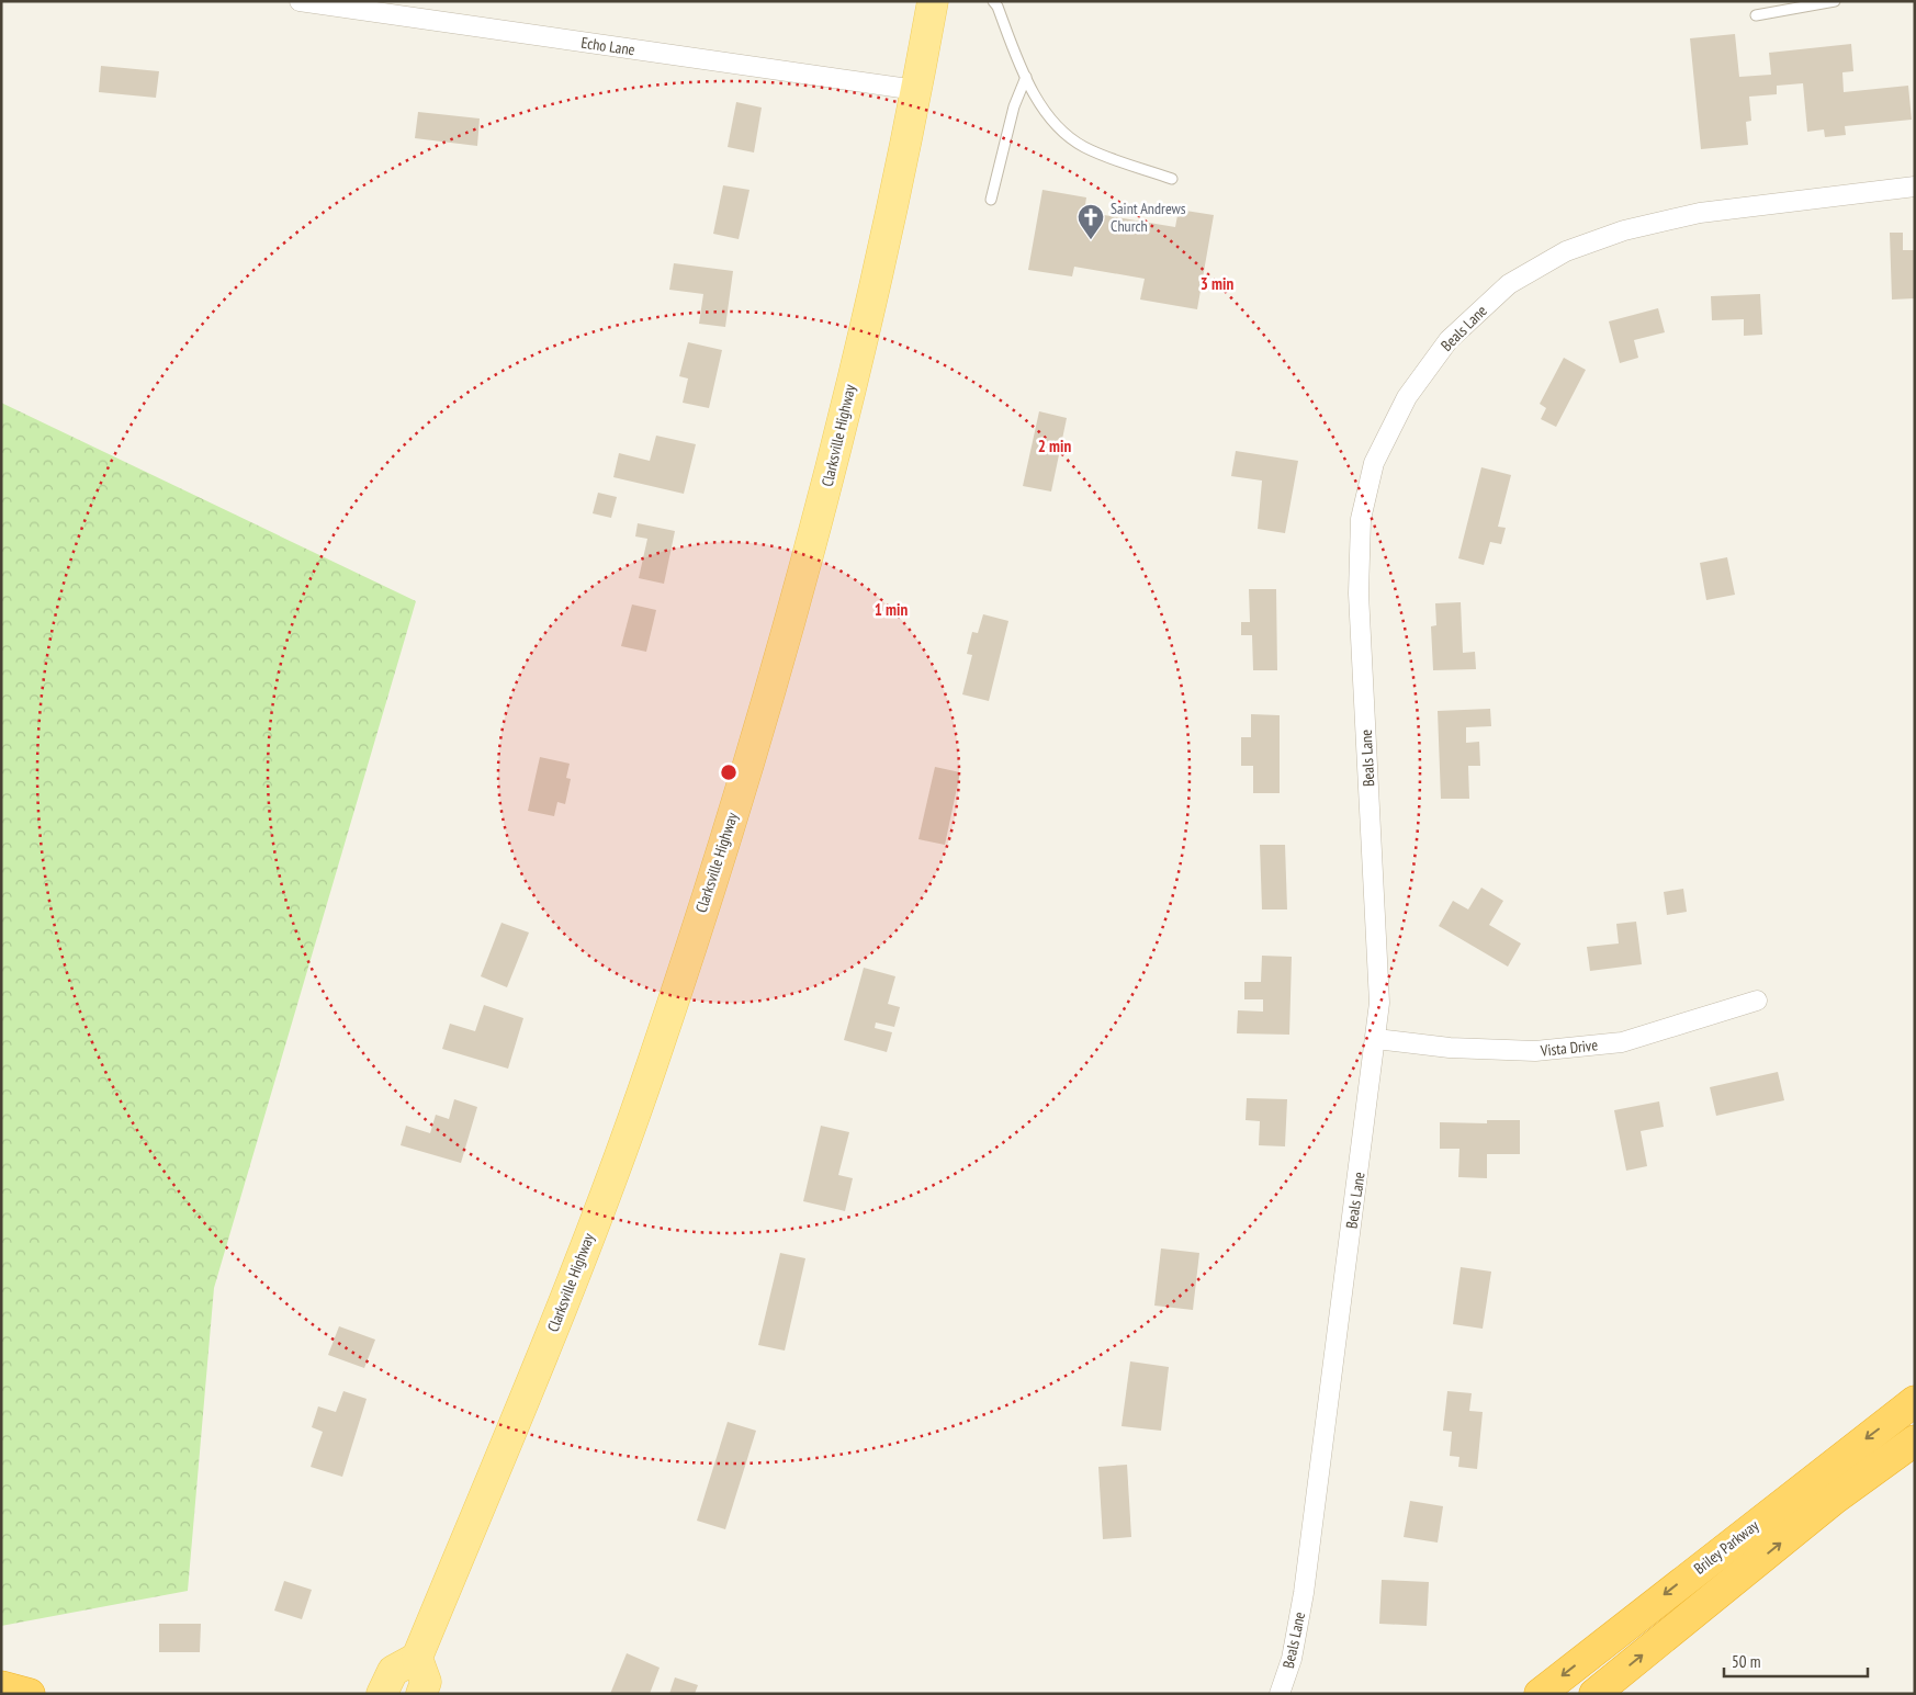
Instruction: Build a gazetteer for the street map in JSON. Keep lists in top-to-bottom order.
{
  "streets": {
    "highway": ["Briley Parkway"],
    "main road": ["Clarksville Highway"],
    "street": ["Echo Lane", "Beals Lane", "Vista Drive"]
  },
  "crossings": [
    ["Echo Lane", "Clarksville Highway"],
    ["Beals Lane", "Vista Drive"]
  ],
  "places": {
    "church": ["Saint Andrews Church"]
  },
  "scale_bar": "50 m",
  "rings": ["3 min", "2 min", "1 min"]
}
